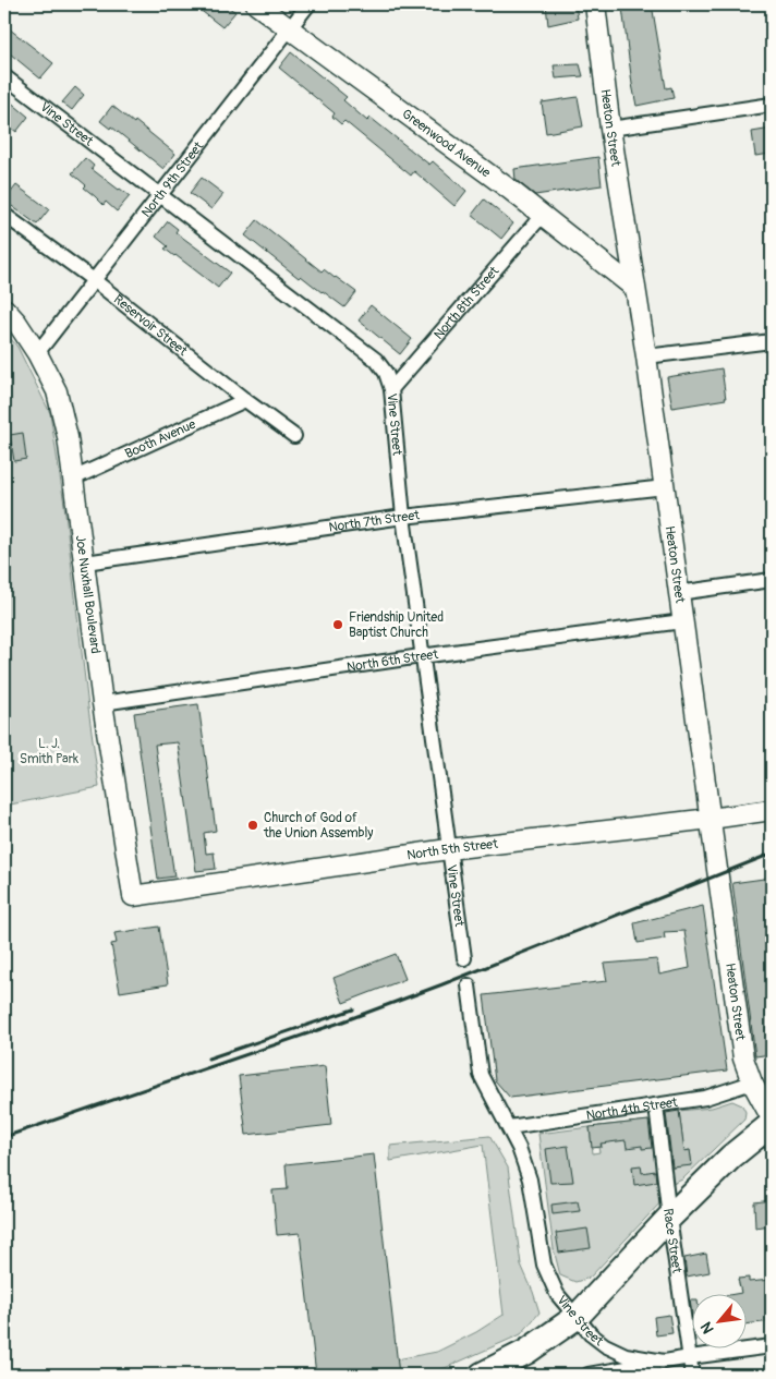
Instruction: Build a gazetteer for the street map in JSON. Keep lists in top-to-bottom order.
{
  "streets": {
    "street": [
      "Vine Street",
      "Heaton Street",
      "Greenwood Avenue",
      "North 9th Street",
      "North 8th Street",
      "Reservoir Street",
      "Booth Avenue",
      "North 7th Street",
      "Joe Nuxhall Boulevard",
      "North 6th Street",
      "North 5th Street",
      "North 4th Street",
      "Race Street"
    ]
  },
  "crossings": [
    ["Vine Street", "North 9th Street"],
    ["Vine Street", "North 8th Street"],
    ["Vine Street", "North 7th Street"],
    ["Vine Street", "North 6th Street"],
    ["Vine Street", "North 5th Street"],
    ["Vine Street", "North 4th Street"],
    ["Heaton Street", "Greenwood Avenue"],
    ["Heaton Street", "North 7th Street"],
    ["Heaton Street", "North 6th Street"],
    ["Heaton Street", "North 5th Street"],
    ["Heaton Street", "North 4th Street"],
    ["Greenwood Avenue", "North 9th Street"],
    ["Greenwood Avenue", "North 8th Street"],
    ["North 9th Street", "Reservoir Street"],
    ["North 9th Street", "Joe Nuxhall Boulevard"],
    ["Reservoir Street", "Booth Avenue"],
    ["Booth Avenue", "Joe Nuxhall Boulevard"],
    ["North 7th Street", "Joe Nuxhall Boulevard"],
    ["Joe Nuxhall Boulevard", "North 6th Street"],
    ["Joe Nuxhall Boulevard", "North 5th Street"],
    ["North 4th Street", "Race Street"]
  ],
  "parks": ["L. J. Smith Park"],
  "places": ["Friendship United Baptist Church", "Church of God of the Union Assembly"],
  "north": "bottom left"
}
